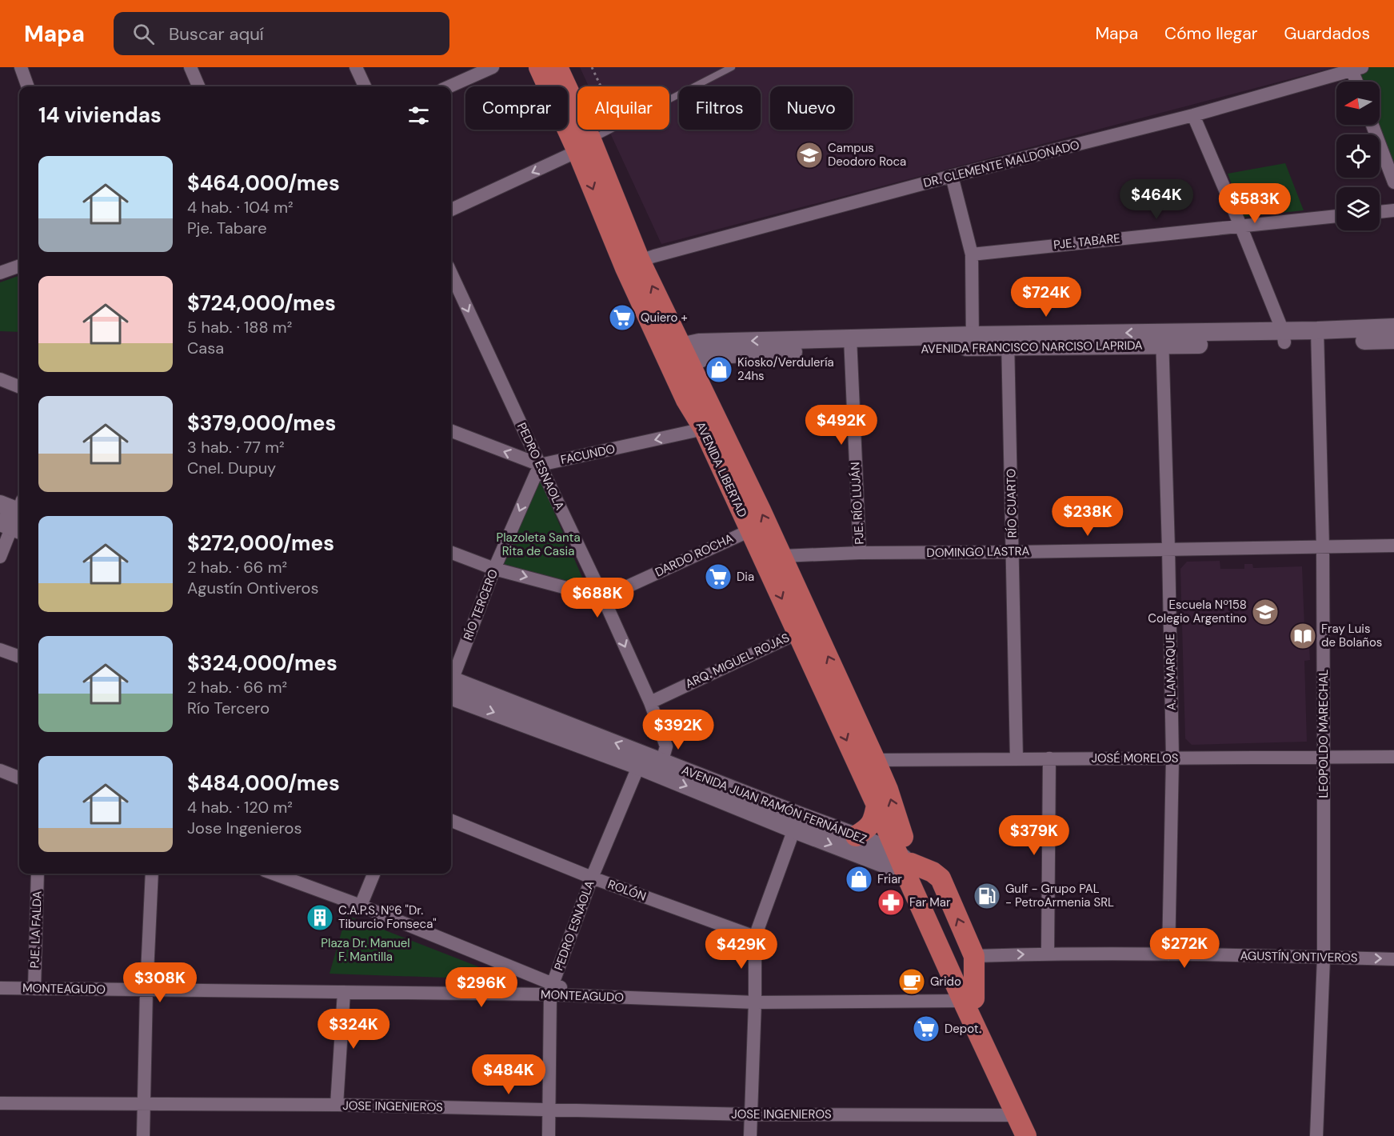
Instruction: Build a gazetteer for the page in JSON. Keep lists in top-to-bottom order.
{
  "streets": {
    "main road": ["AVENIDA FRANCISCO NARCISO LAPRIDA", "AVENIDA LIBERTAD", "AVENIDA JUAN RAMÓN FERNÁNDEZ"],
    "street": [
      "DR. CLEMENTE MALDONADO",
      "PJE. TABARE",
      "FACUNDO",
      "PEDRO ESNAOLA",
      "PJE. RÍO LUJÁN",
      "RÍO CUARTO",
      "DOMINGO LASTRA",
      "DARDO ROCHA",
      "RÍO TERCERO",
      "ARQ. MIGUEL ROJAS",
      "A. LAMARQUE",
      "LEOPOLDO MARECHAL",
      "JOSÉ MORELOS",
      "ROLÓN",
      "PJE. LA FALDA",
      "AGUSTÍN ONTIVEROS",
      "MONTEAGUDO",
      "JOSE INGENIEROS"
    ]
  },
  "crossings": [
    ["DR. CLEMENTE MALDONADO", "AVENIDA LIBERTAD"],
    ["AVENIDA FRANCISCO NARCISO LAPRIDA", "AVENIDA LIBERTAD"],
    ["AVENIDA FRANCISCO NARCISO LAPRIDA", "PJE. RÍO LUJÁN"],
    ["AVENIDA FRANCISCO NARCISO LAPRIDA", "RÍO CUARTO"],
    ["AVENIDA FRANCISCO NARCISO LAPRIDA", "A. LAMARQUE"],
    ["AVENIDA FRANCISCO NARCISO LAPRIDA", "LEOPOLDO MARECHAL"],
    ["FACUNDO", "PEDRO ESNAOLA"],
    ["FACUNDO", "AVENIDA LIBERTAD"],
    ["FACUNDO", "RÍO TERCERO"],
    ["PEDRO ESNAOLA", "DARDO ROCHA"],
    ["PEDRO ESNAOLA", "RÍO TERCERO"],
    ["PEDRO ESNAOLA", "ARQ. MIGUEL ROJAS"],
    ["PEDRO ESNAOLA", "AVENIDA JUAN RAMÓN FERNÁNDEZ"],
    ["PEDRO ESNAOLA", "ROLÓN"],
    ["PEDRO ESNAOLA", "MONTEAGUDO"],
    ["PEDRO ESNAOLA", "JOSE INGENIEROS"],
    ["AVENIDA LIBERTAD", "DOMINGO LASTRA"],
    ["AVENIDA LIBERTAD", "DARDO ROCHA"],
    ["AVENIDA LIBERTAD", "ARQ. MIGUEL ROJAS"],
    ["AVENIDA LIBERTAD", "JOSÉ MORELOS"],
    ["AVENIDA LIBERTAD", "AVENIDA JUAN RAMÓN FERNÁNDEZ"],
    ["PJE. RÍO LUJÁN", "DOMINGO LASTRA"],
    ["RÍO CUARTO", "DOMINGO LASTRA"],
    ["RÍO CUARTO", "JOSÉ MORELOS"],
    ["DOMINGO LASTRA", "A. LAMARQUE"],
    ["DOMINGO LASTRA", "LEOPOLDO MARECHAL"],
    ["A. LAMARQUE", "JOSÉ MORELOS"],
    ["A. LAMARQUE", "AGUSTÍN ONTIVEROS"],
    ["LEOPOLDO MARECHAL", "JOSÉ MORELOS"],
    ["LEOPOLDO MARECHAL", "AGUSTÍN ONTIVEROS"],
    ["PJE. LA FALDA", "MONTEAGUDO"]
  ],
  "one_way": ["FACUNDO", "RÍO TERCERO"],
  "parks": ["Plazoleta Santa Rita de Casia", "Plaza Dr. Manuel F. Mantilla"],
  "places": {
    "school or university": ["Campus Deodoro Roca", "Escuela Nº158 Colegio Argentino"],
    "supermarket": ["Quiero +", "Dia", "Depot."],
    "shop": ["Kiosko/Verdulería 24hs", "Friar"],
    "library": ["Fray Luis de Bolaños"],
    "fuel station": ["Gulf - Grupo PAL - PetroArmenia SRL"],
    "pharmacy": ["Far Mar"],
    "building": ["C.A.P.S. Nº6 \"Dr. Tiburcio Fonseca\""],
    "cafe": ["Grido"]
  },
  "north": "left",
  "page": {
    "header": "Mapa",
    "search": "Buscar aquí",
    "nav": ["Mapa", "Cómo llegar", "Guardados"],
    "chip": [
      "Comprar",
      "Alquilar",
      "Filtros",
      "Nuevo"
    ],
    "heading": "14 viviendas",
    "list": [
      {
        "name": "$464,000/mes",
        "note": "4 hab. · 104 m² · Pje. Tabare"
      },
      {
        "name": "$724,000/mes",
        "note": "5 hab. · 188 m² · Casa"
      },
      {
        "name": "$379,000/mes",
        "note": "3 hab. · 77 m² · Cnel. Dupuy"
      },
      {
        "name": "$272,000/mes",
        "note": "2 hab. · 66 m² · Agustín Ontiveros"
      },
      {
        "name": "$324,000/mes",
        "note": "2 hab. · 66 m² · Río Tercero"
      },
      {
        "name": "$484,000/mes",
        "note": "4 hab. · 120 m² · Jose Ingenieros"
      }
    ],
    "price": [
      "$464K",
      "$583K",
      "$724K",
      "$492K",
      "$238K",
      "$688K",
      "$392K",
      "$379K",
      "$272K",
      "$429K",
      "$308K",
      "$296K",
      "$324K",
      "$484K"
    ]
  }
}
